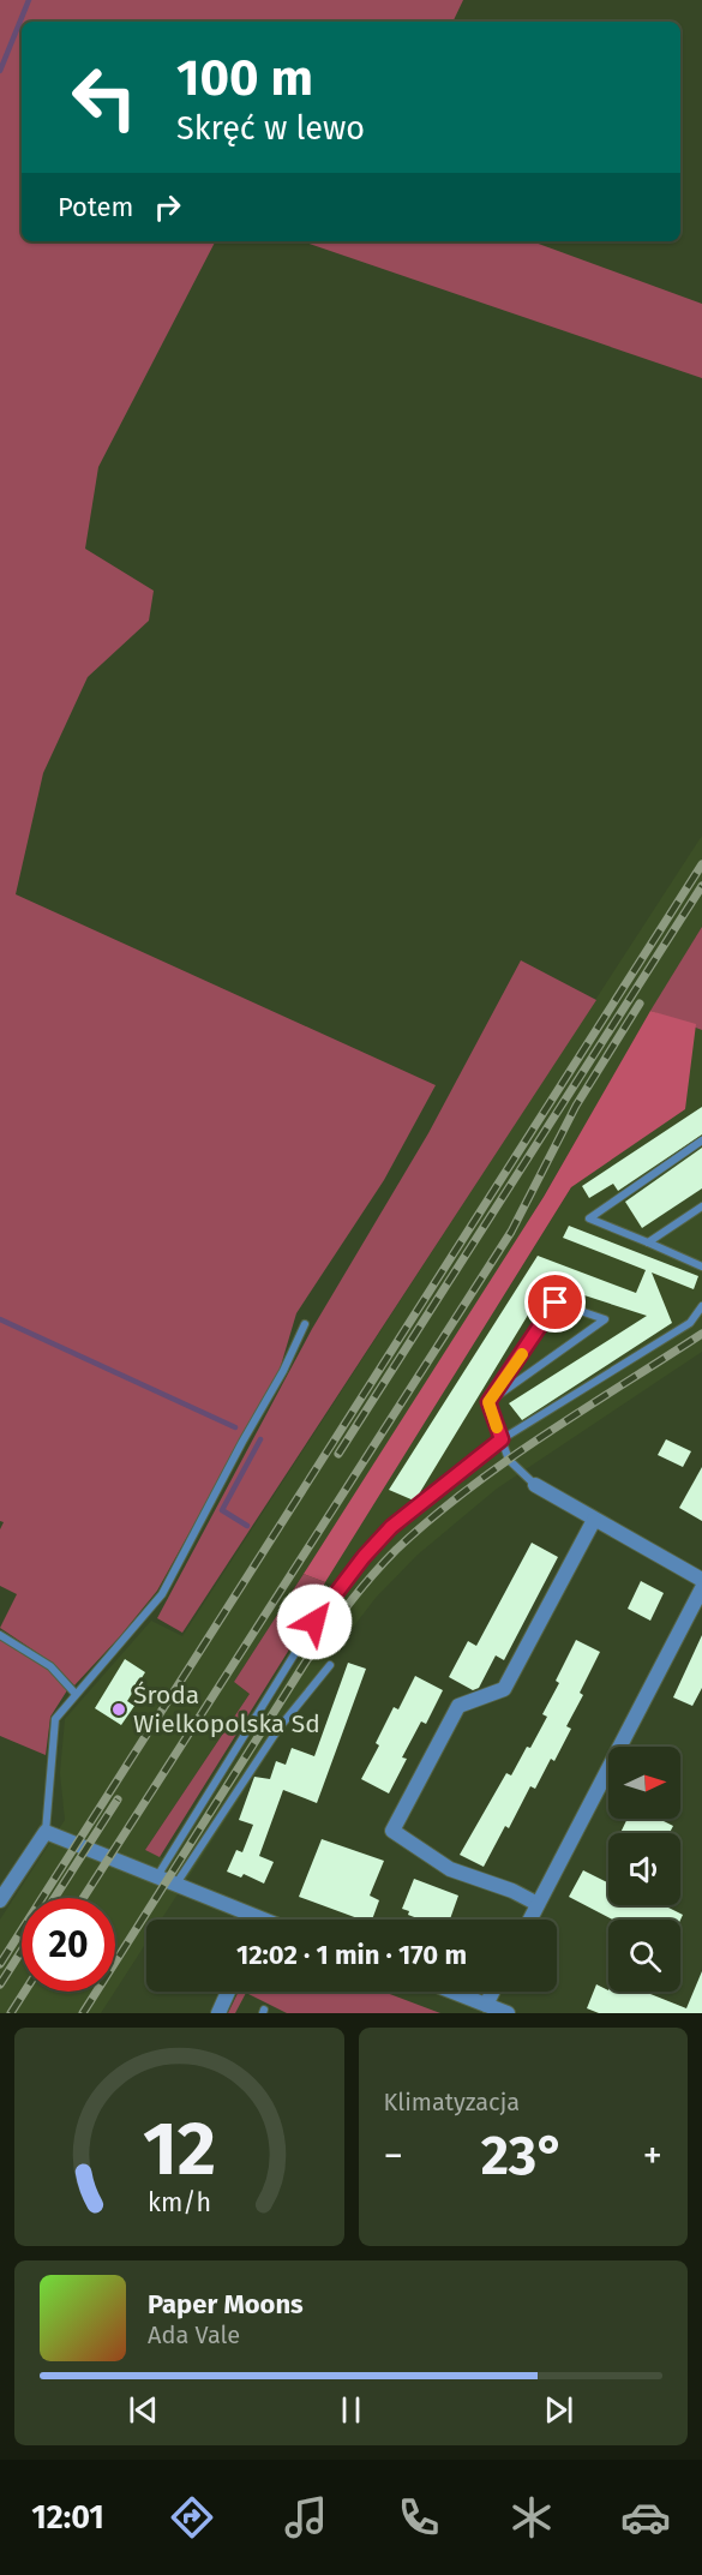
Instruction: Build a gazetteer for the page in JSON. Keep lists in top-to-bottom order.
{
  "places": ["Środa Wielkopolska Sd"],
  "north": "right",
  "page": {
    "turn": ["100 m", "Skręć w lewo"],
    "then": "Potem",
    "limit": "20",
    "trip": "12:02 · 1 min · 170 m",
    "tile": "Klimatyzacja",
    "heat": ["−", "23°", "+"],
    "song": ["Paper Moons", "Ada Vale"],
    "tabs": "12:01",
    "gauge": ["12", "km/h"]
  }
}
